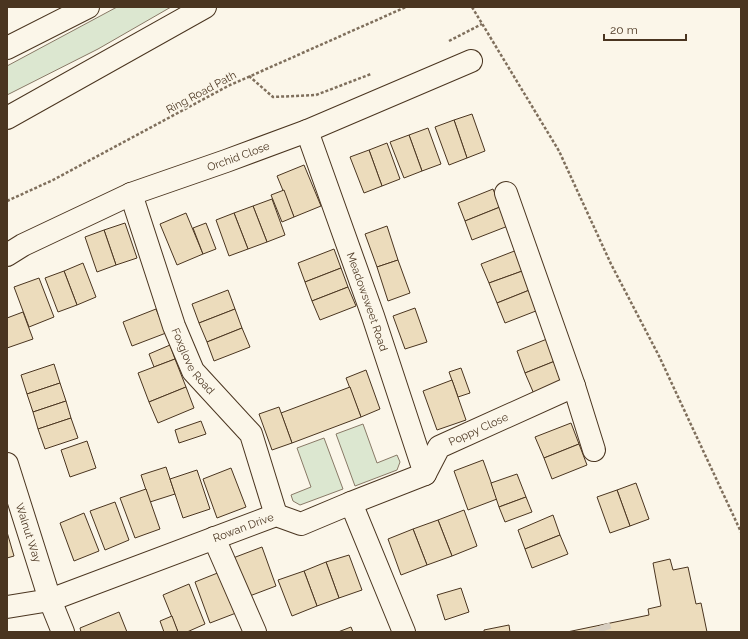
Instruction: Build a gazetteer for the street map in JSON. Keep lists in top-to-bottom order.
{
  "streets": {
    "main road": [
      "Orchid Close",
      "Meadowsweet Road",
      "Foxglove Road",
      "Poppy Close",
      "Rowan Drive",
      "Walnut Way"
    ],
    "path": ["Ring Road Path"]
  },
  "crossings": [
    ["Orchid Close", "Meadowsweet Road"],
    ["Orchid Close", "Foxglove Road"],
    ["Meadowsweet Road", "Poppy Close"],
    ["Foxglove Road", "Rowan Drive"],
    ["Rowan Drive", "Walnut Way"]
  ],
  "scale_bar": "20 m"
}
